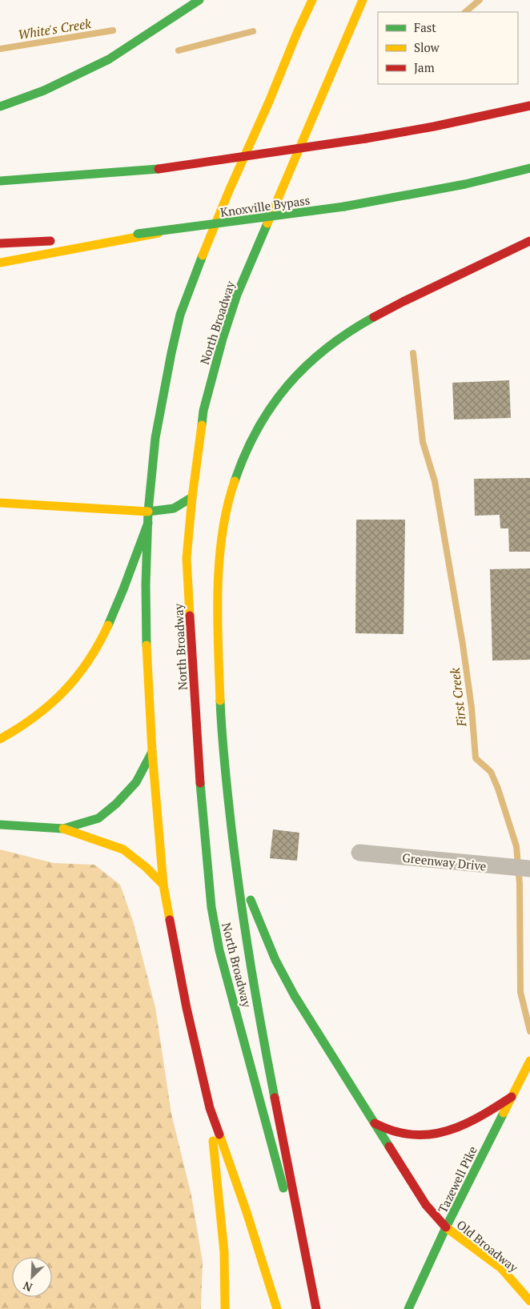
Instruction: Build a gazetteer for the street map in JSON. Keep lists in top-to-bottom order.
{
  "streets": {
    "main road": [
      "Knoxville Bypass",
      "North Broadway",
      "Tazewell Pike",
      "Old Broadway"
    ],
    "street": ["Greenway Drive"]
  },
  "crossings": [
    ["Tazewell Pike", "Old Broadway"]
  ],
  "water": ["White's Creek", "First Creek"],
  "legend": ["Fast", "Slow", "Jam"],
  "north": "bottom left"
}
